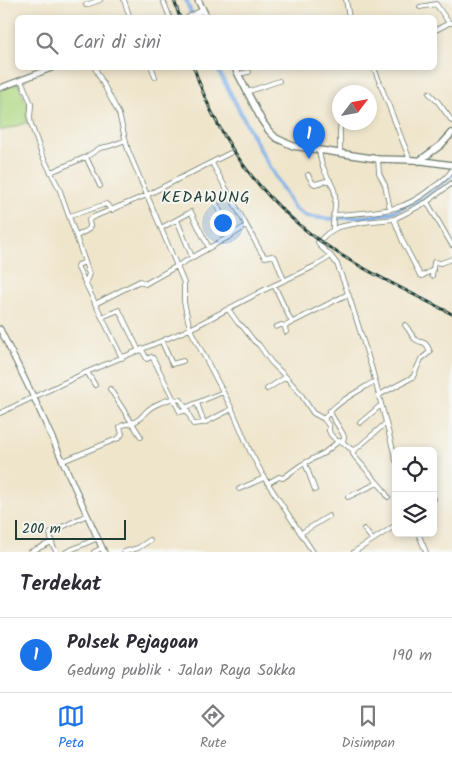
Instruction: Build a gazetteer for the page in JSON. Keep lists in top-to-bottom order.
{
  "districts": ["KEDAWUNG"],
  "scale_bar": "200 m",
  "north": "top right",
  "page": {
    "search": "Cari di sini",
    "pins": "1",
    "scale": "200 m",
    "heading": "Terdekat",
    "list": [
      {
        "mark": "1",
        "name": "Polsek Pejagoan",
        "note": "Gedung publik · Jalan Raya Sokka",
        "value": "190 m"
      }
    ],
    "nav": ["Peta", "Rute", "Disimpan"]
  }
}
